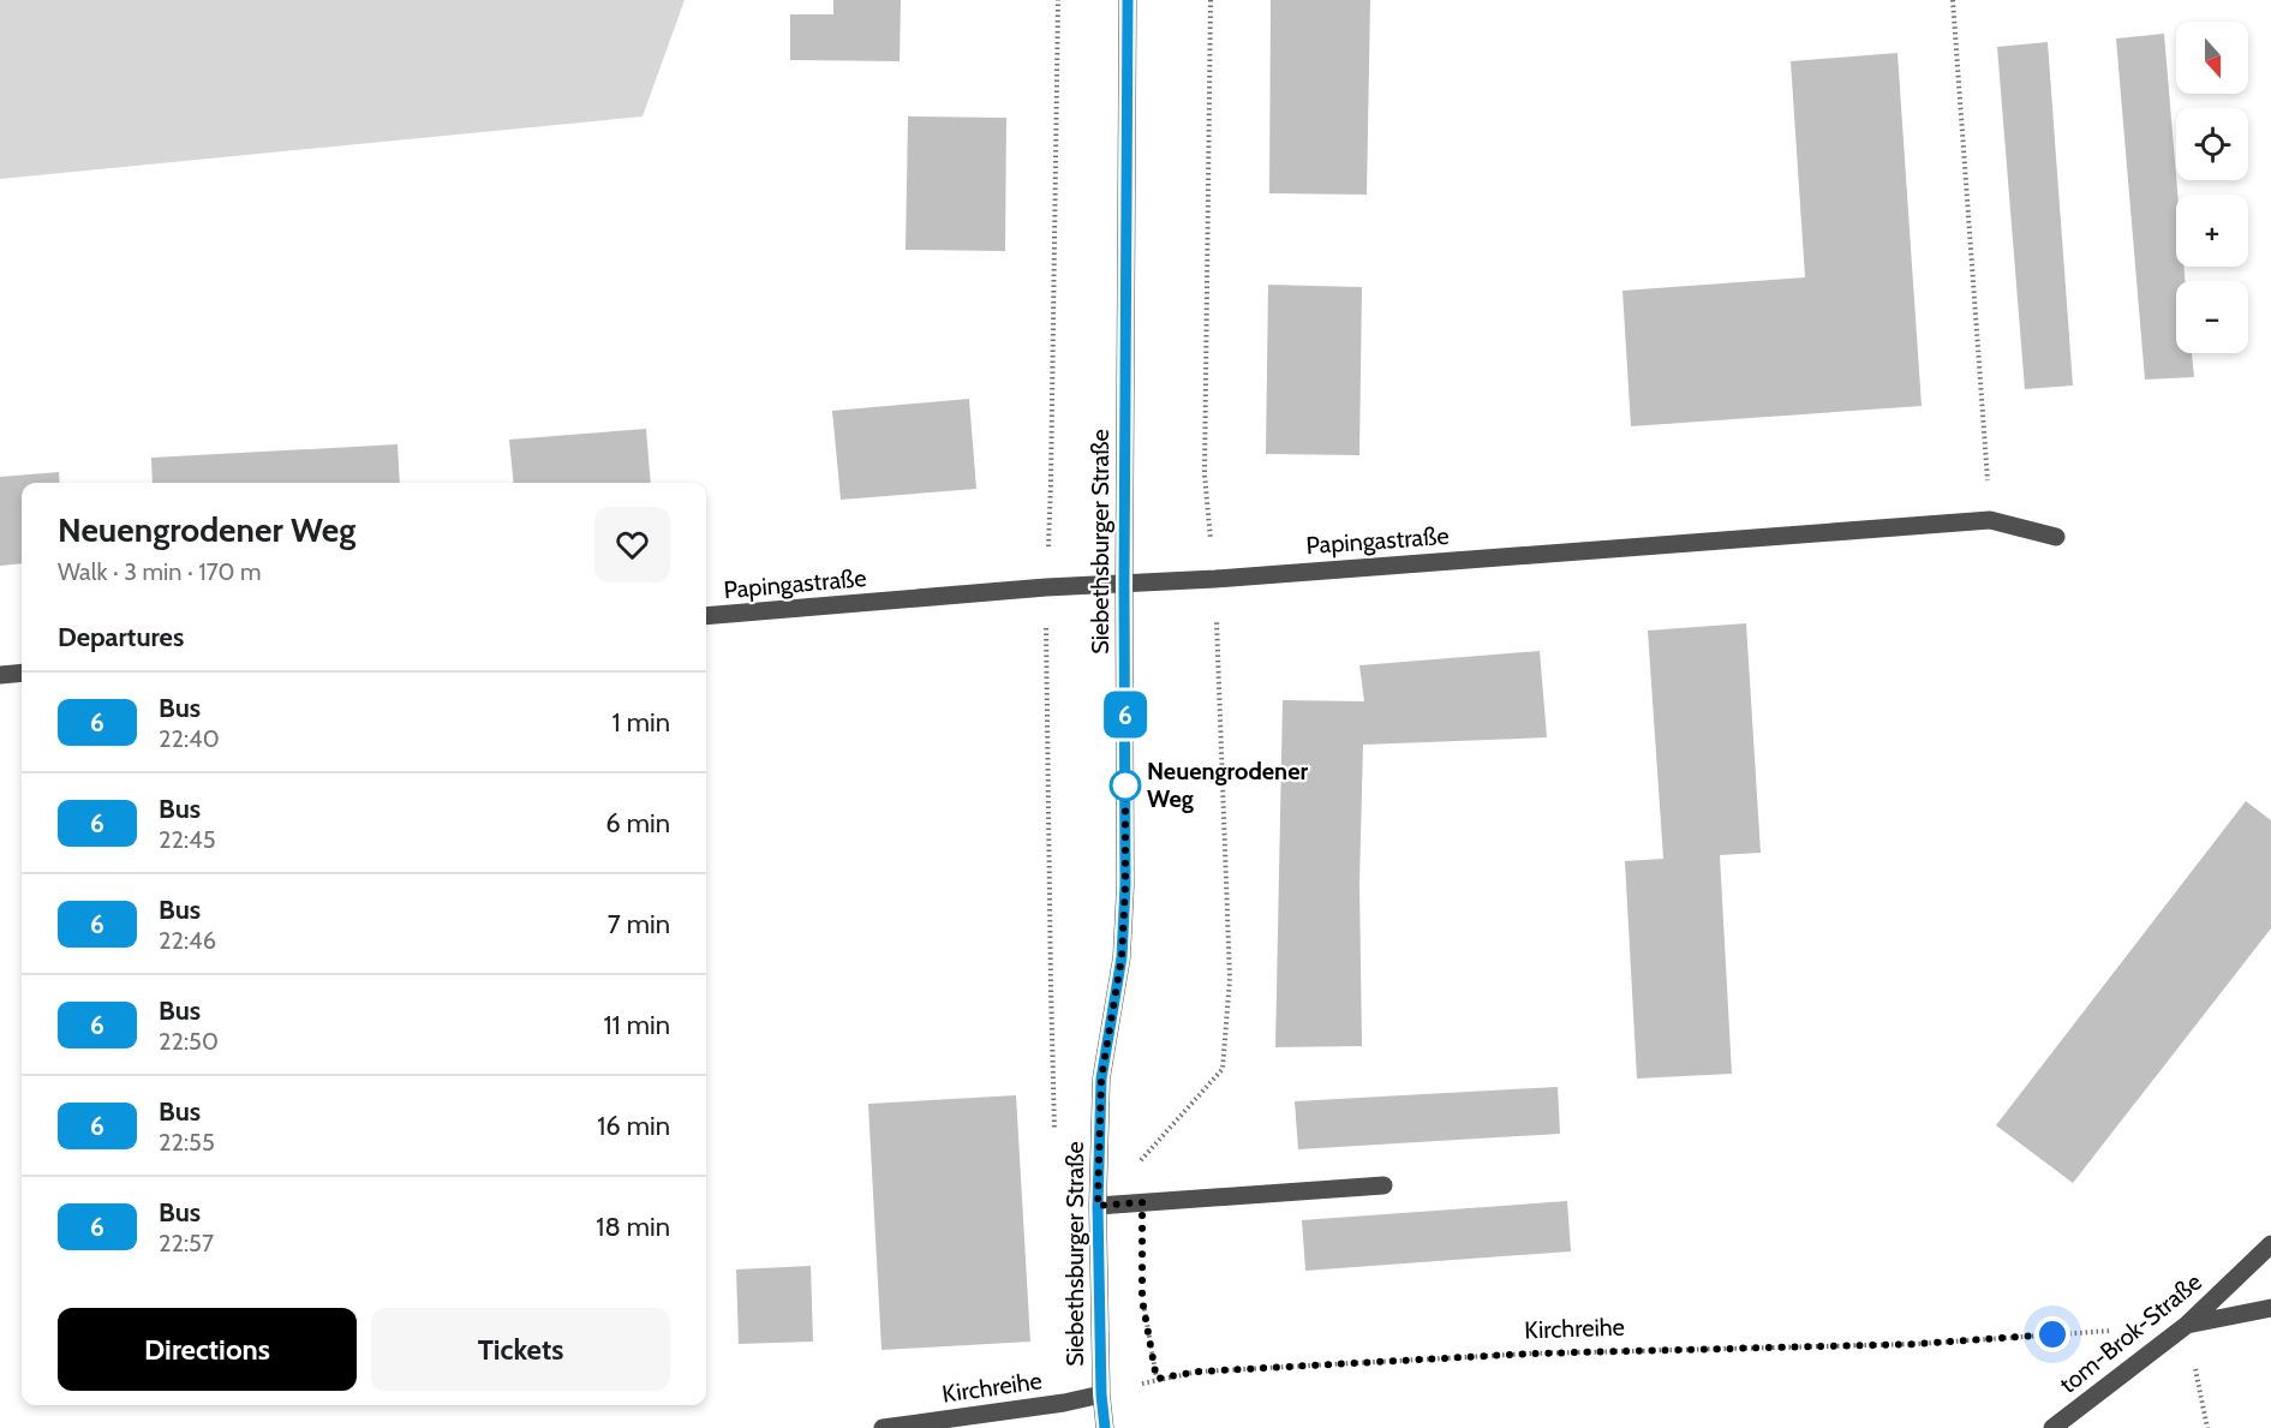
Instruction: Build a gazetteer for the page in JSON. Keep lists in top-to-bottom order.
{
  "streets": {
    "street": [
      "Papingastraße",
      "Siebethsburger Straße",
      "Kirchreihe",
      "tom-Brok-Straße"
    ]
  },
  "crossings": [
    ["Papingastraße", "Siebethsburger Straße"],
    ["Siebethsburger Straße", "Kirchreihe"]
  ],
  "places": ["Neuengrodener Weg"],
  "lines": ["bus line 6"],
  "north": "bottom",
  "page": {
    "on_map": "6",
    "map_buttons": ["+", "−"],
    "heading": [
      ["Neuengrodener Weg", "Walk · 3 min · 170 m"],
      "Departures"
    ],
    "list": [
      {
        "mark": "6",
        "name": "Bus",
        "note": "22:40",
        "value": "1 min"
      },
      {
        "mark": "6",
        "name": "Bus",
        "note": "22:45",
        "value": "6 min"
      },
      {
        "mark": "6",
        "name": "Bus",
        "note": "22:46",
        "value": "7 min"
      },
      {
        "mark": "6",
        "name": "Bus",
        "note": "22:50",
        "value": "11 min"
      },
      {
        "mark": "6",
        "name": "Bus",
        "note": "22:55",
        "value": "16 min"
      },
      {
        "mark": "6",
        "name": "Bus",
        "note": "22:57",
        "value": "18 min"
      }
    ],
    "buttons": ["Directions", "Tickets"]
  }
}
